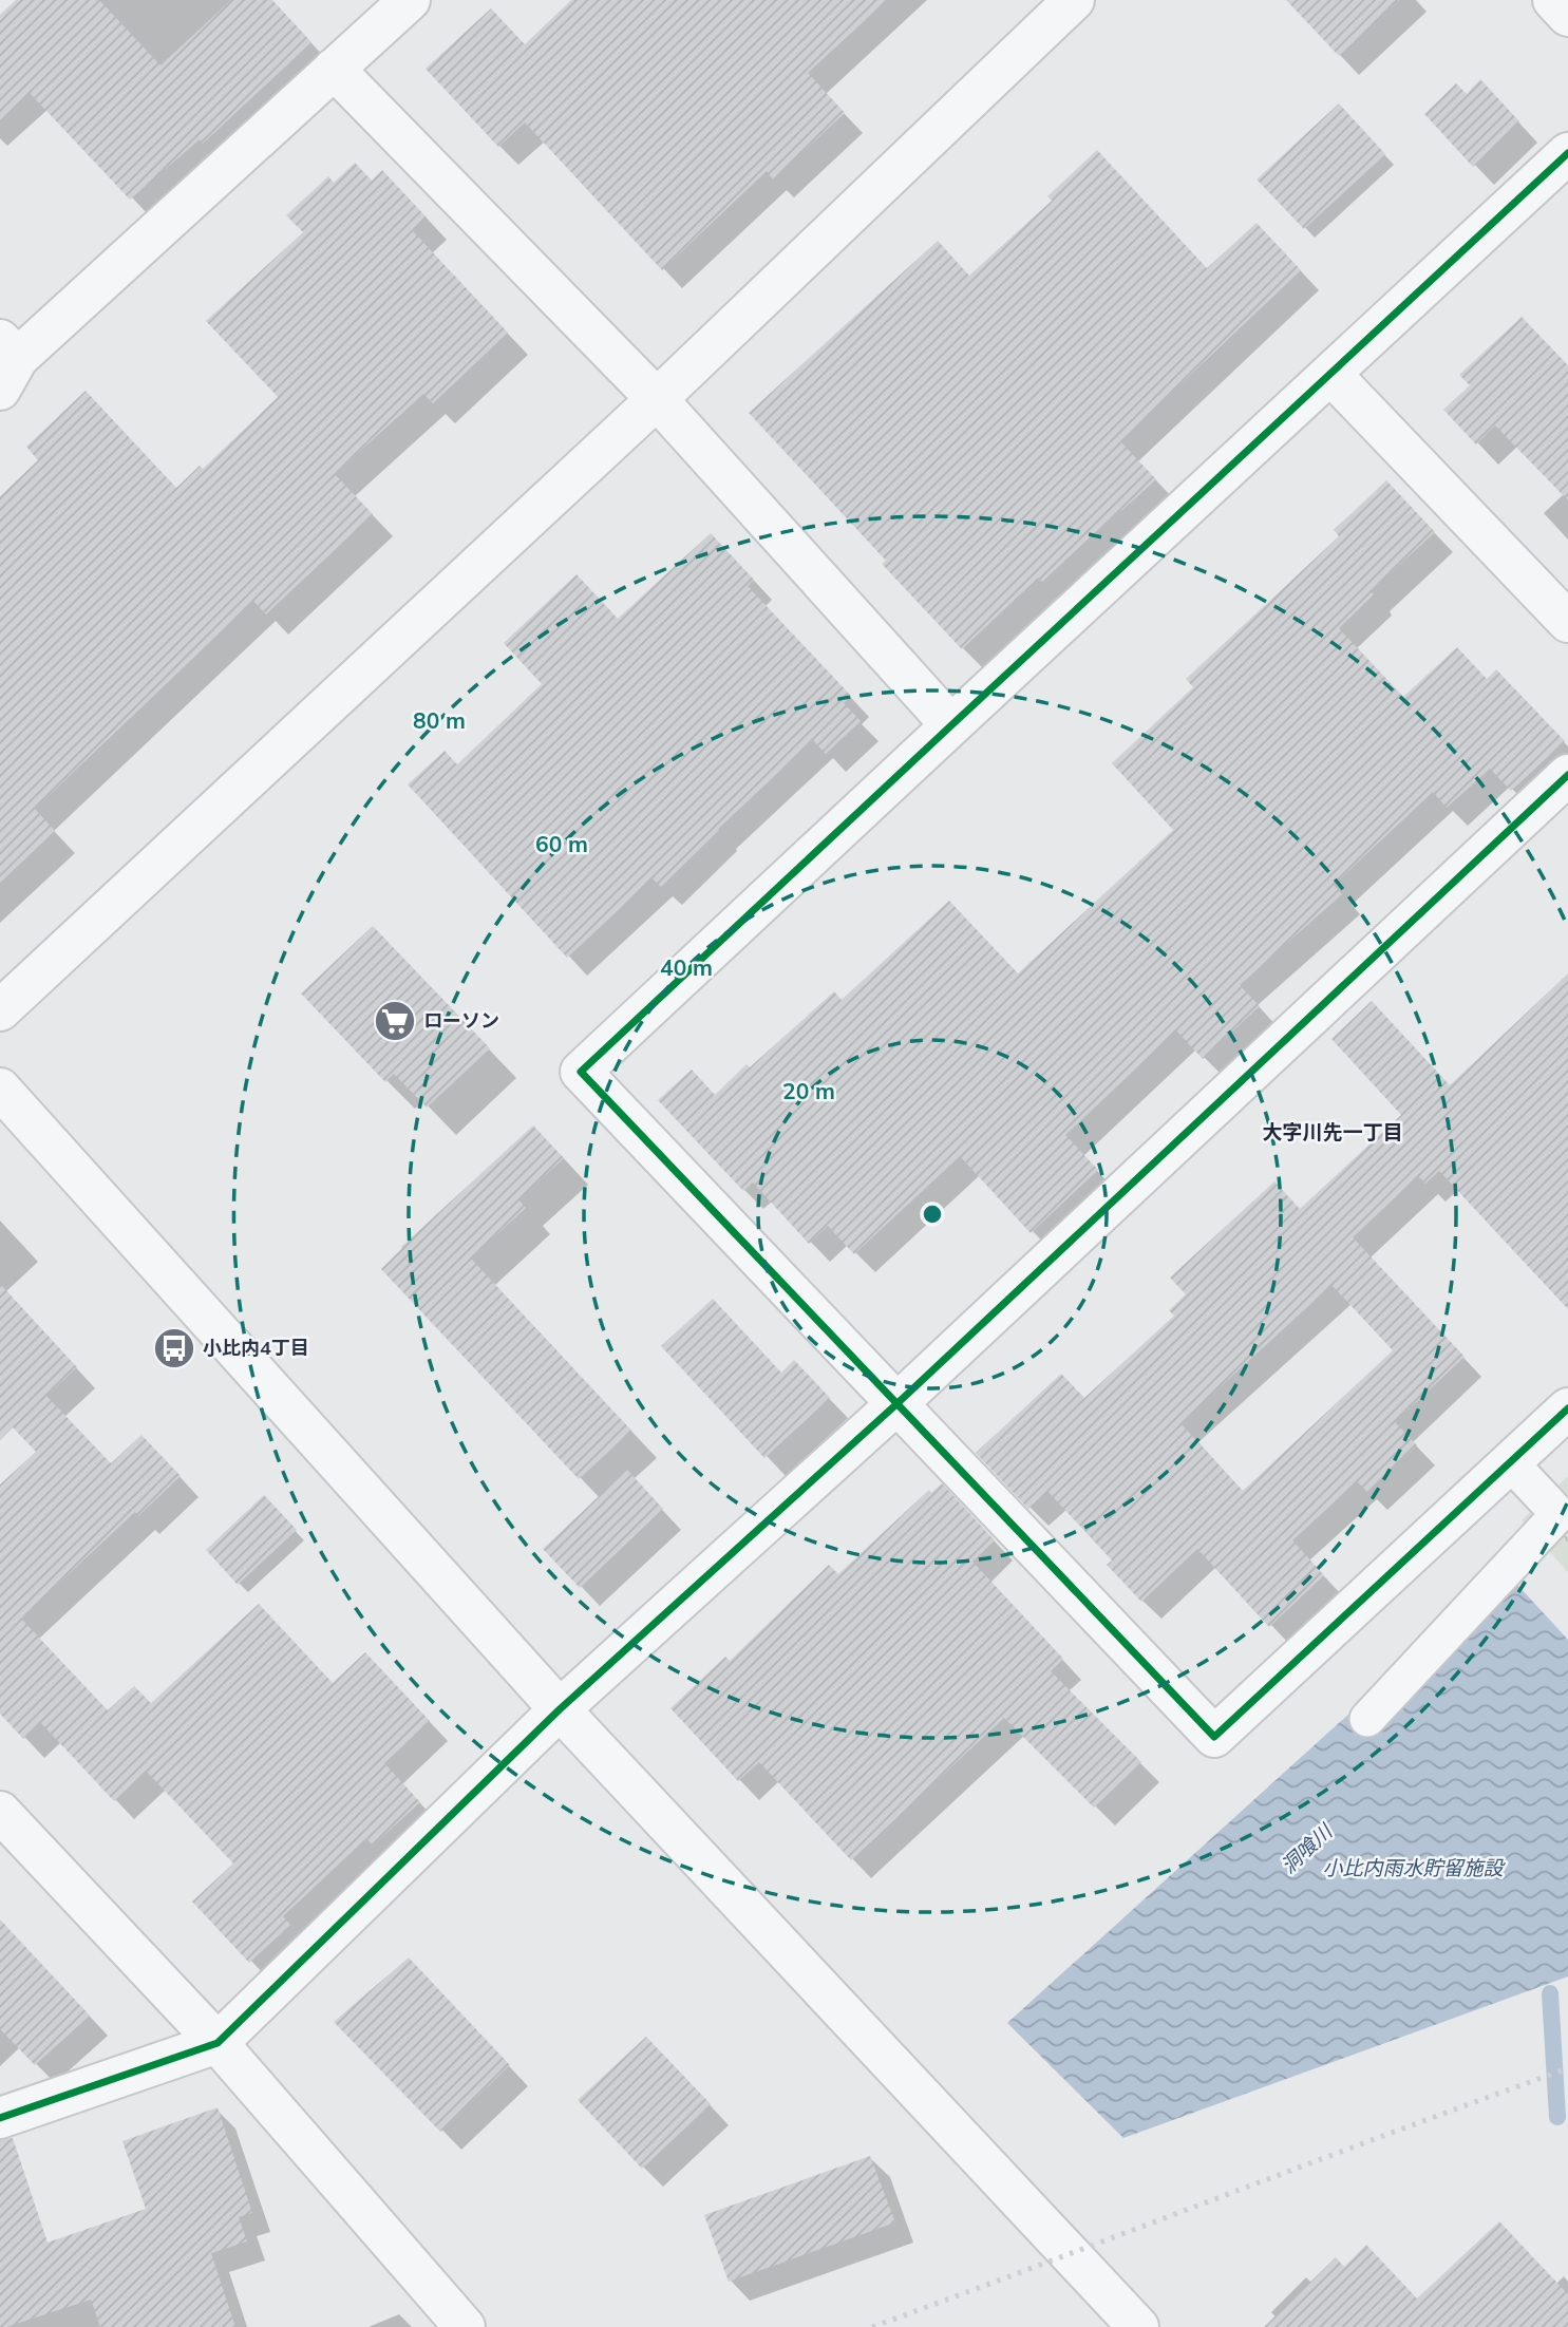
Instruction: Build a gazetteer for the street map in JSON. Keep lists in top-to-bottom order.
{
  "districts": ["大字川先一丁目"],
  "water": ["洞喰川", "小比内雨水貯留施設"],
  "places": {
    "supermarket": ["ローソン"],
    "bus stop": ["小比内4丁目"]
  },
  "rings": [
    "80 m",
    "60 m",
    "40 m",
    "20 m"
  ]
}
